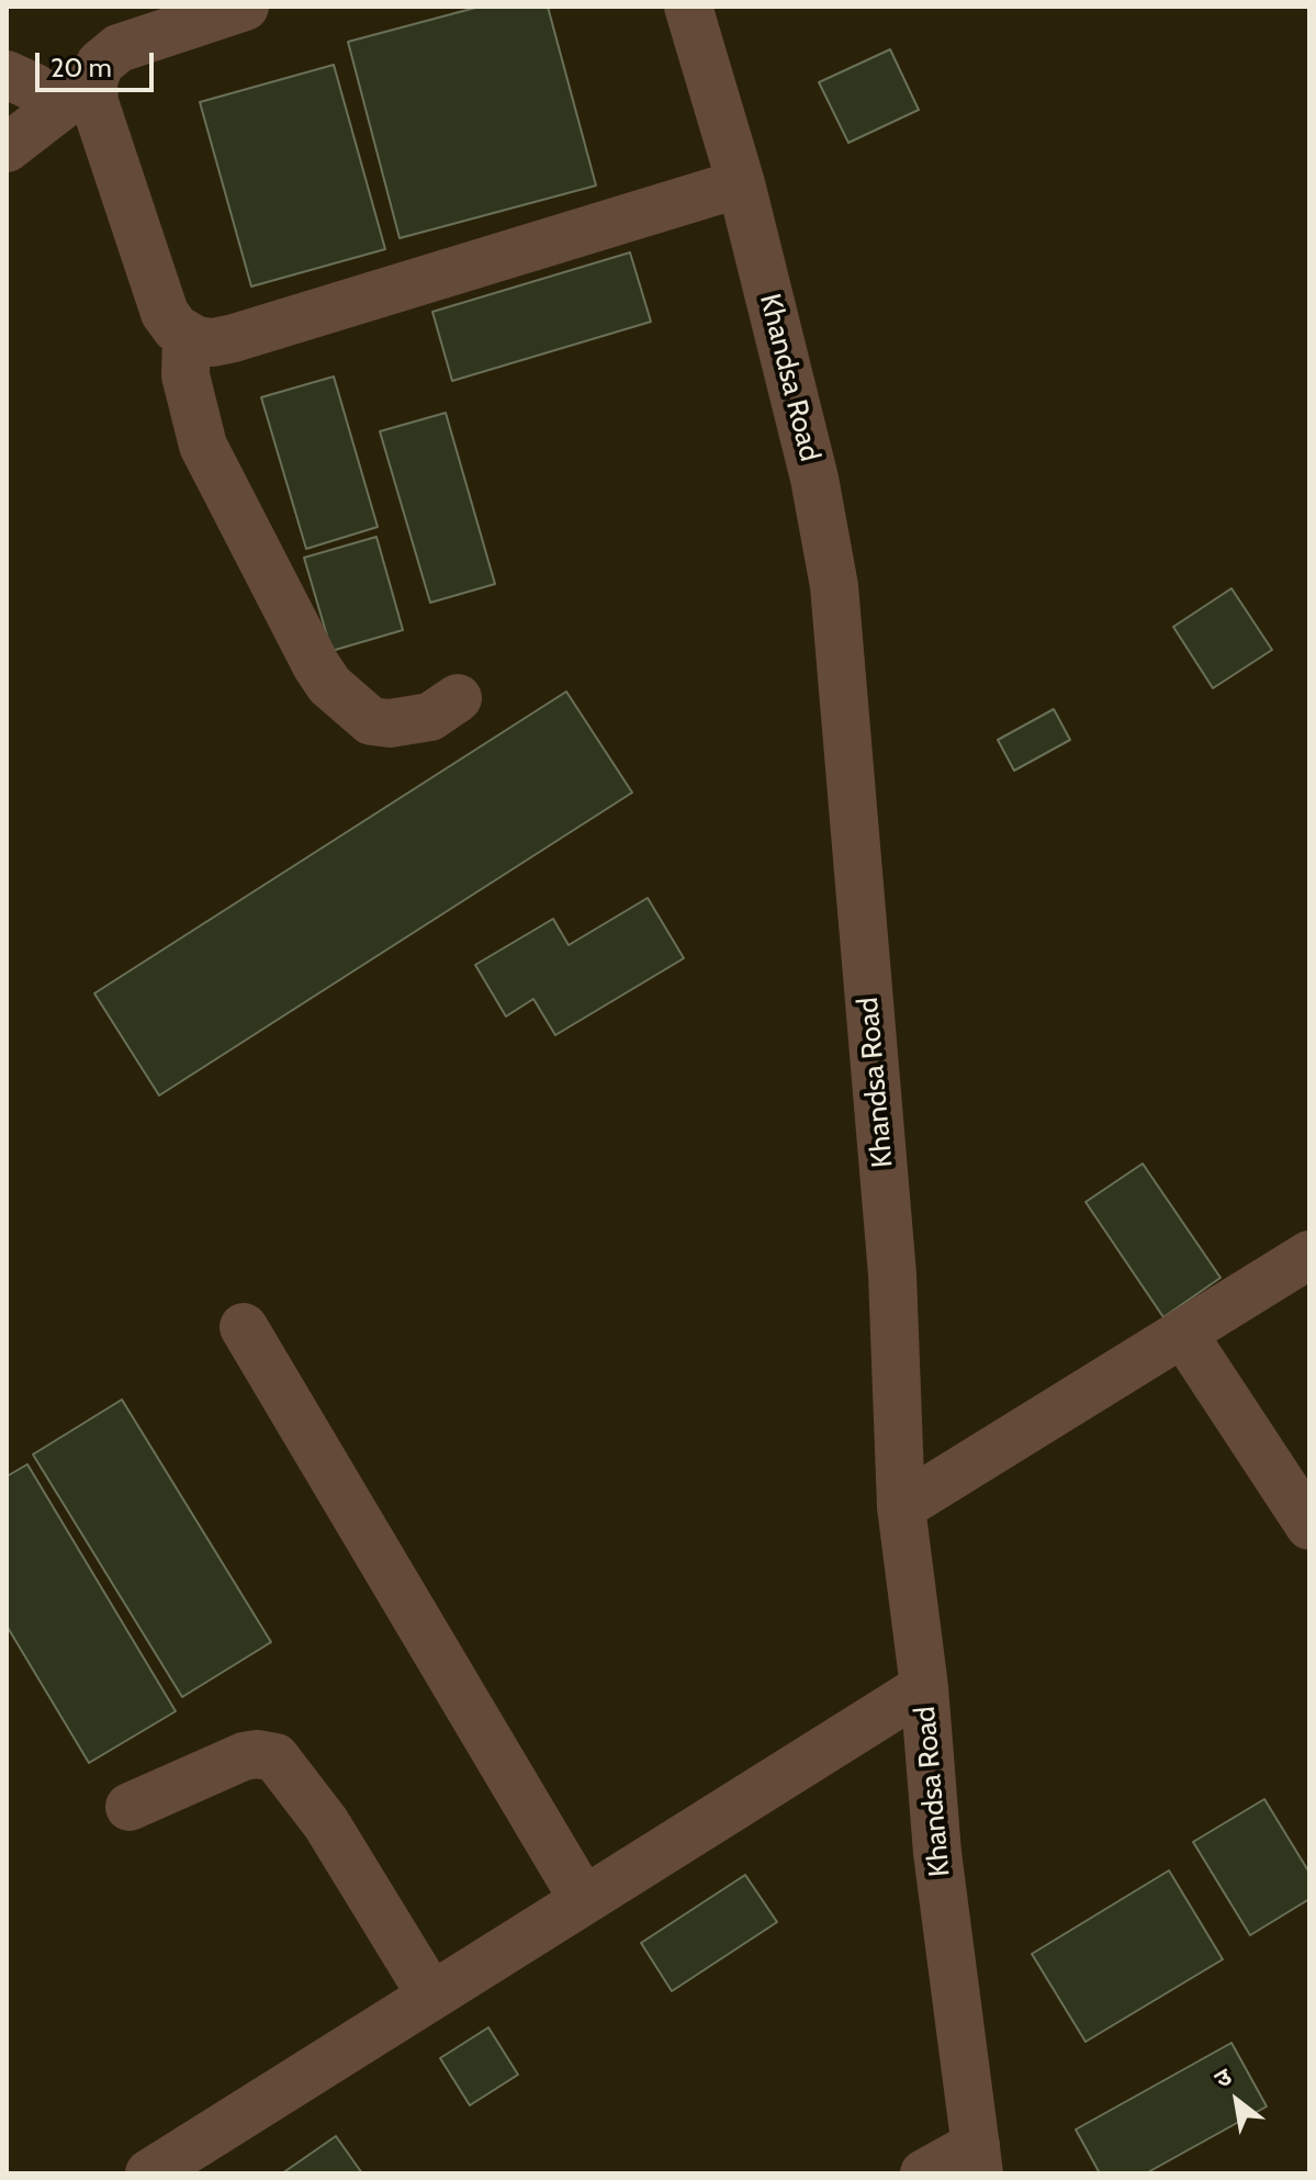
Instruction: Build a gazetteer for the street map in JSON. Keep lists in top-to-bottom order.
{
  "streets": {
    "street": ["Khandsa Road"]
  },
  "scale_bar": "20 m",
  "north": "top left"
}
